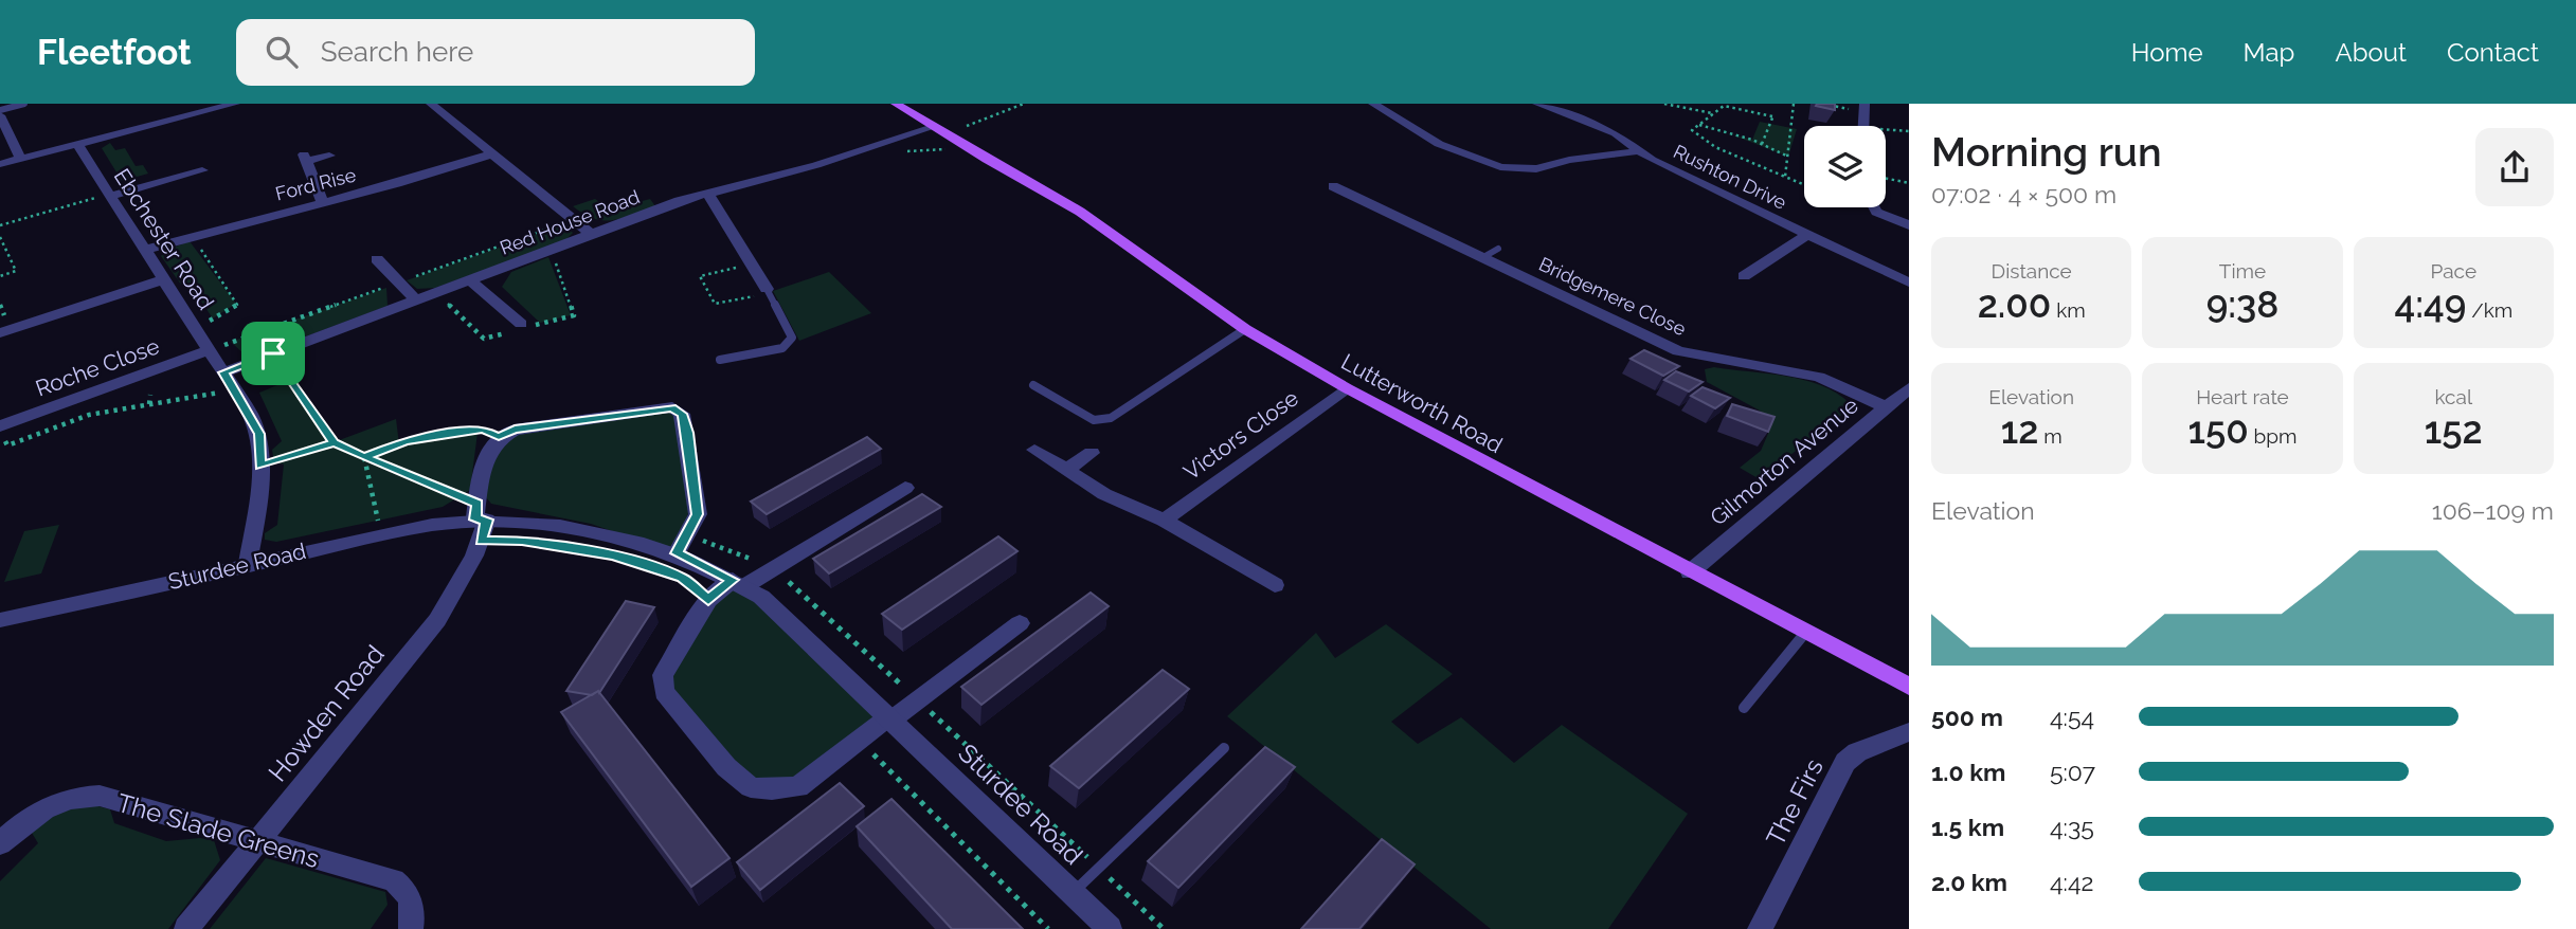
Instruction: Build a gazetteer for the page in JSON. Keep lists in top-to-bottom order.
{
  "streets": {
    "main road": ["Lutterworth Road"],
    "street": [
      "Rushton Drive",
      "Ford Rise",
      "Red House Road",
      "Ebchester Road",
      "Bridgemere Close",
      "Roche Close",
      "Victors Close",
      "Gilmorton Avenue",
      "Sturdee Road",
      "Howden Road",
      "The Firs",
      "The Slade Greens"
    ]
  },
  "crossings": [
    ["Ford Rise", "Ebchester Road"],
    ["Red House Road", "Ebchester Road"],
    ["Red House Road", "Lutterworth Road"],
    ["Ebchester Road", "Roche Close"],
    ["Ebchester Road", "Sturdee Road"],
    ["Bridgemere Close", "Gilmorton Avenue"],
    ["Lutterworth Road", "Victors Close"],
    ["Lutterworth Road", "Gilmorton Avenue"],
    ["Sturdee Road", "Howden Road"],
    ["Howden Road", "The Slade Greens"]
  ],
  "page": {
    "header": "Fleetfoot",
    "search": "Search here",
    "nav": [
      "Home",
      "Map",
      "About",
      "Contact"
    ],
    "heading": ["Morning run", "07:02 · 4 × 500 m"],
    "stats": [
      ["Distance", "2.00 km"],
      ["Time", "9:38"],
      ["Pace", "4:49 /km"],
      ["Elevation", "12 m"],
      ["Heart rate", "150 bpm"],
      ["kcal", "152"]
    ],
    "chart": ["Elevation", "106–109 m"],
    "list": [
      {
        "name": "500 m",
        "note": "4:54"
      },
      {
        "name": "1.0 km",
        "note": "5:07"
      },
      {
        "name": "1.5 km",
        "note": "4:35"
      },
      {
        "name": "2.0 km",
        "note": "4:42"
      }
    ]
  }
}
